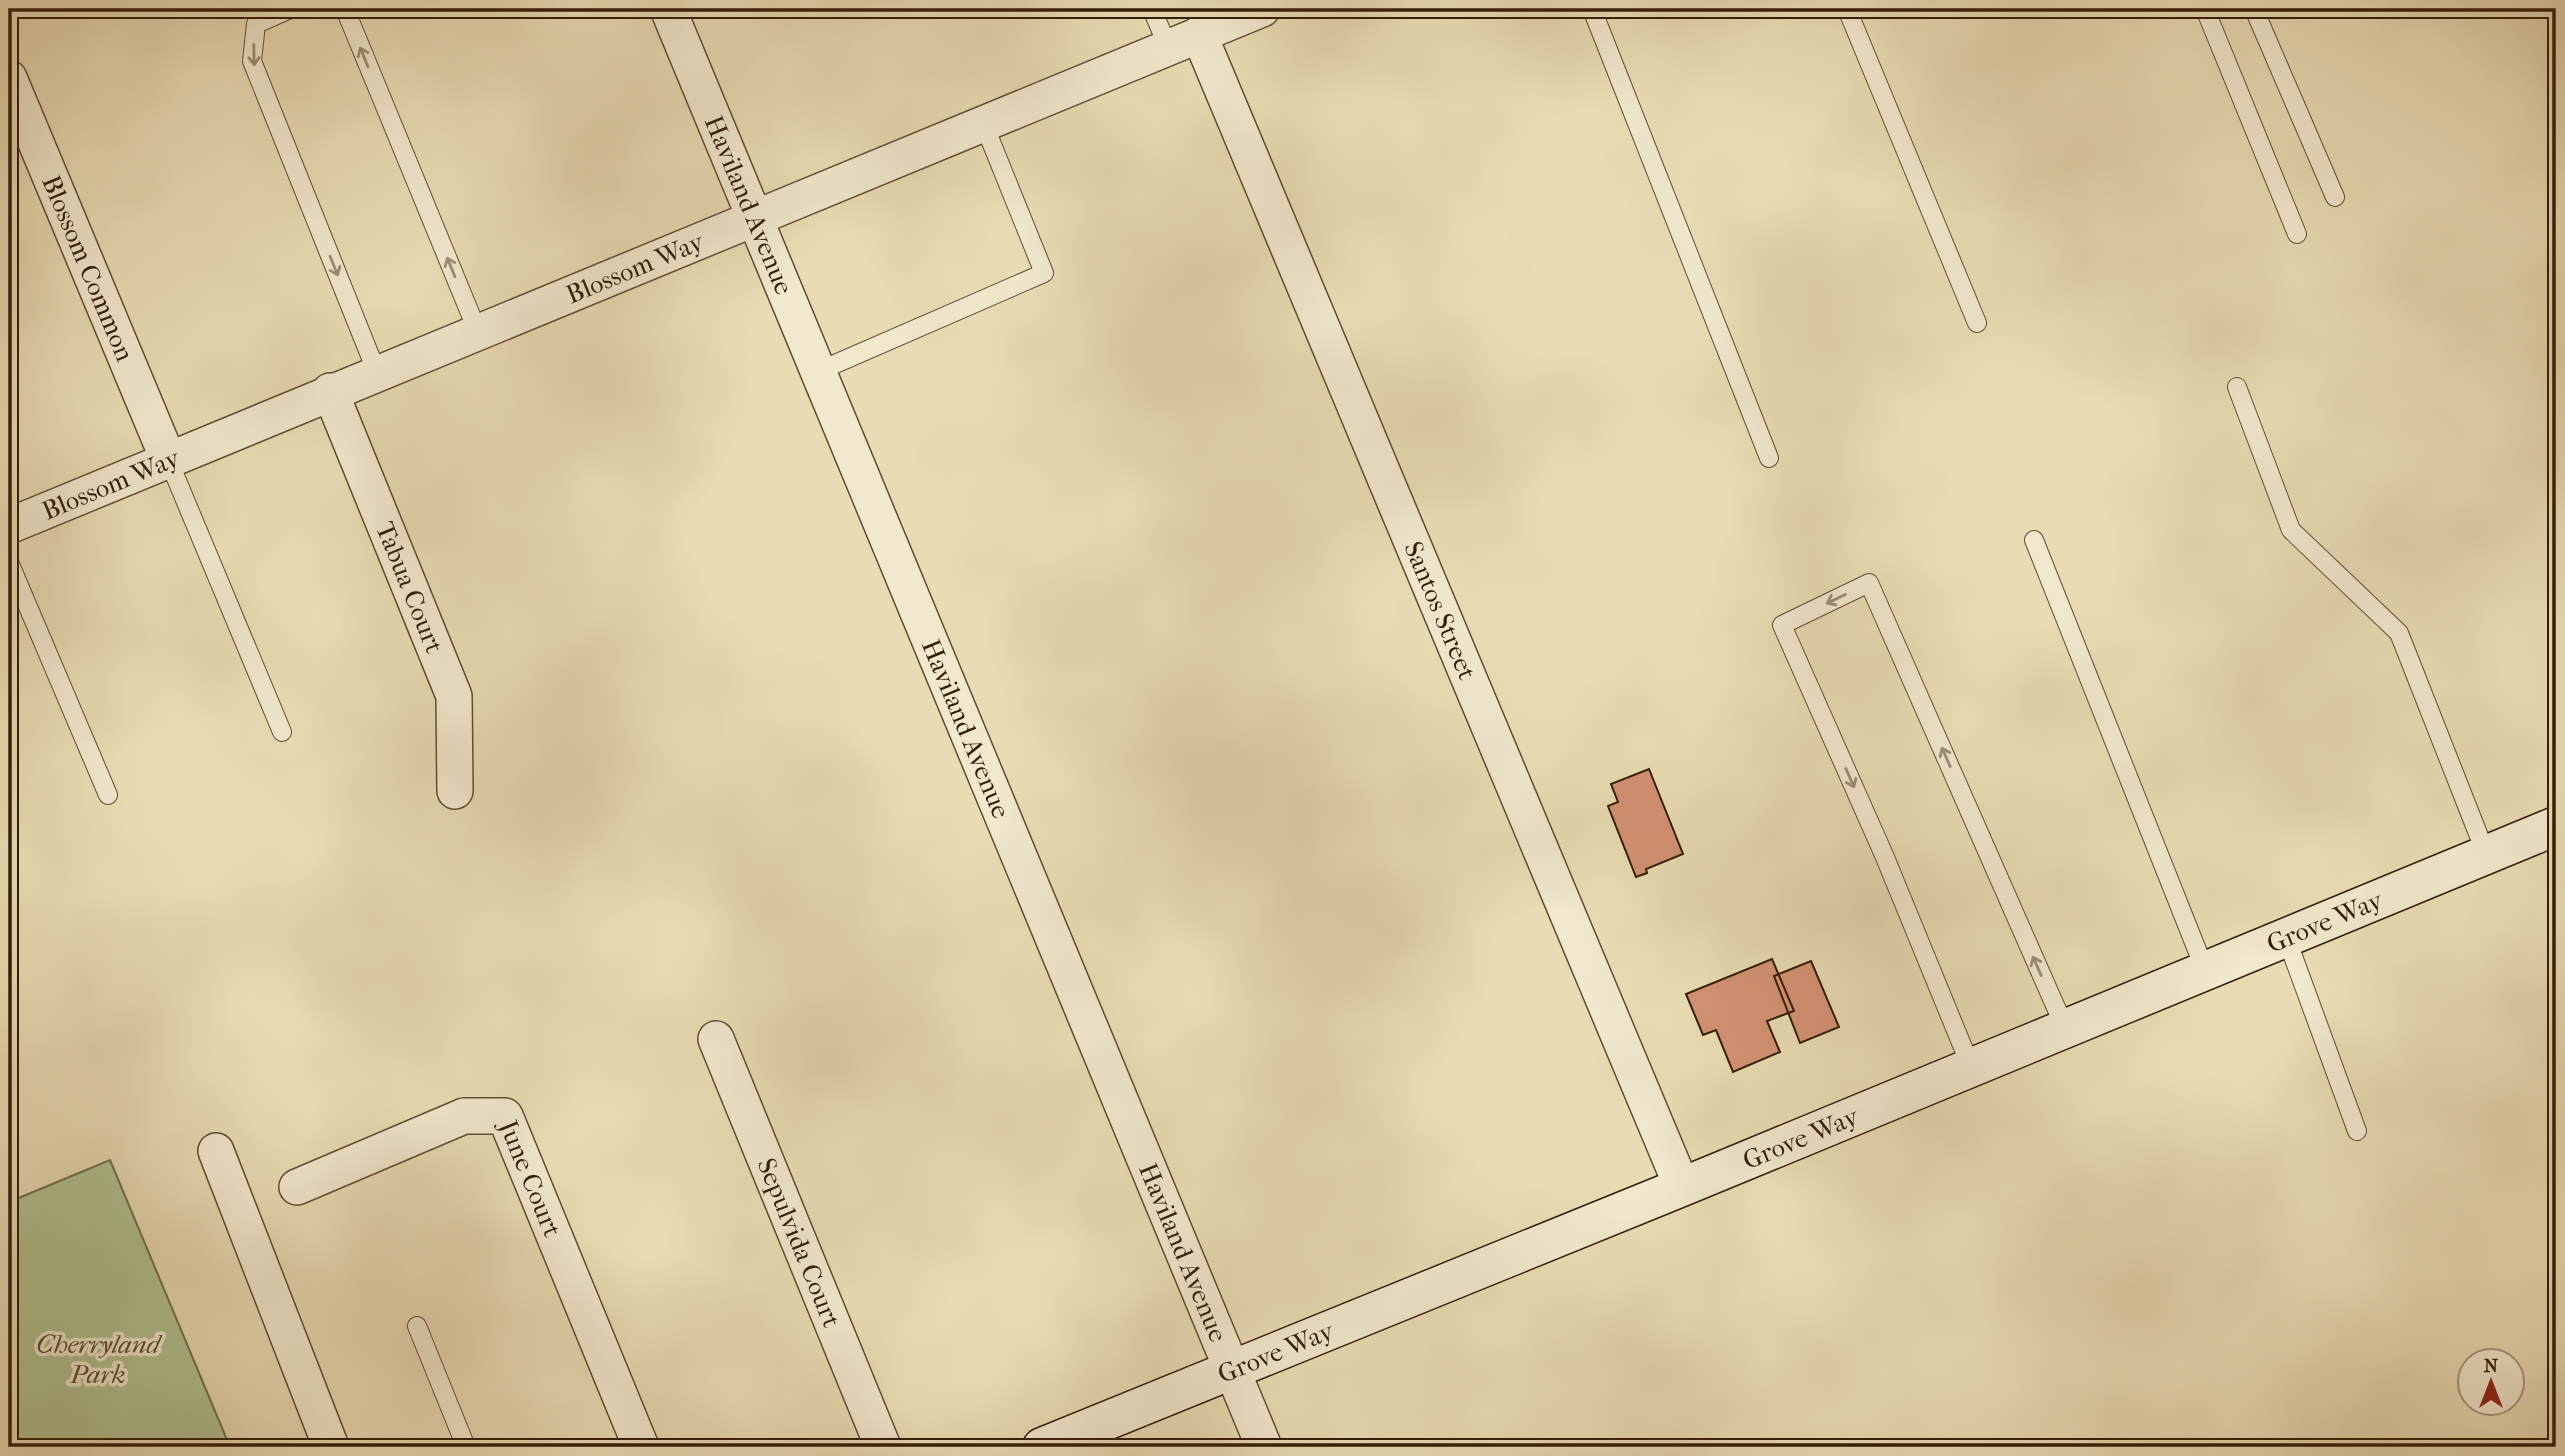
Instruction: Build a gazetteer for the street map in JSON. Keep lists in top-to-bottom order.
{
  "streets": {
    "street": [
      "Haviland Avenue",
      "Blossom Way",
      "Blossom Common",
      "Tabua Court",
      "Santos Street",
      "Grove Way",
      "June Court",
      "Sepulvida Court"
    ]
  },
  "crossings": [
    ["Haviland Avenue", "Blossom Way"],
    ["Haviland Avenue", "Grove Way"],
    ["Blossom Way", "Blossom Common"],
    ["Blossom Way", "Tabua Court"],
    ["Blossom Way", "Santos Street"],
    ["Santos Street", "Grove Way"]
  ],
  "parks": ["Cherryland Park"],
  "north": "top"
}
